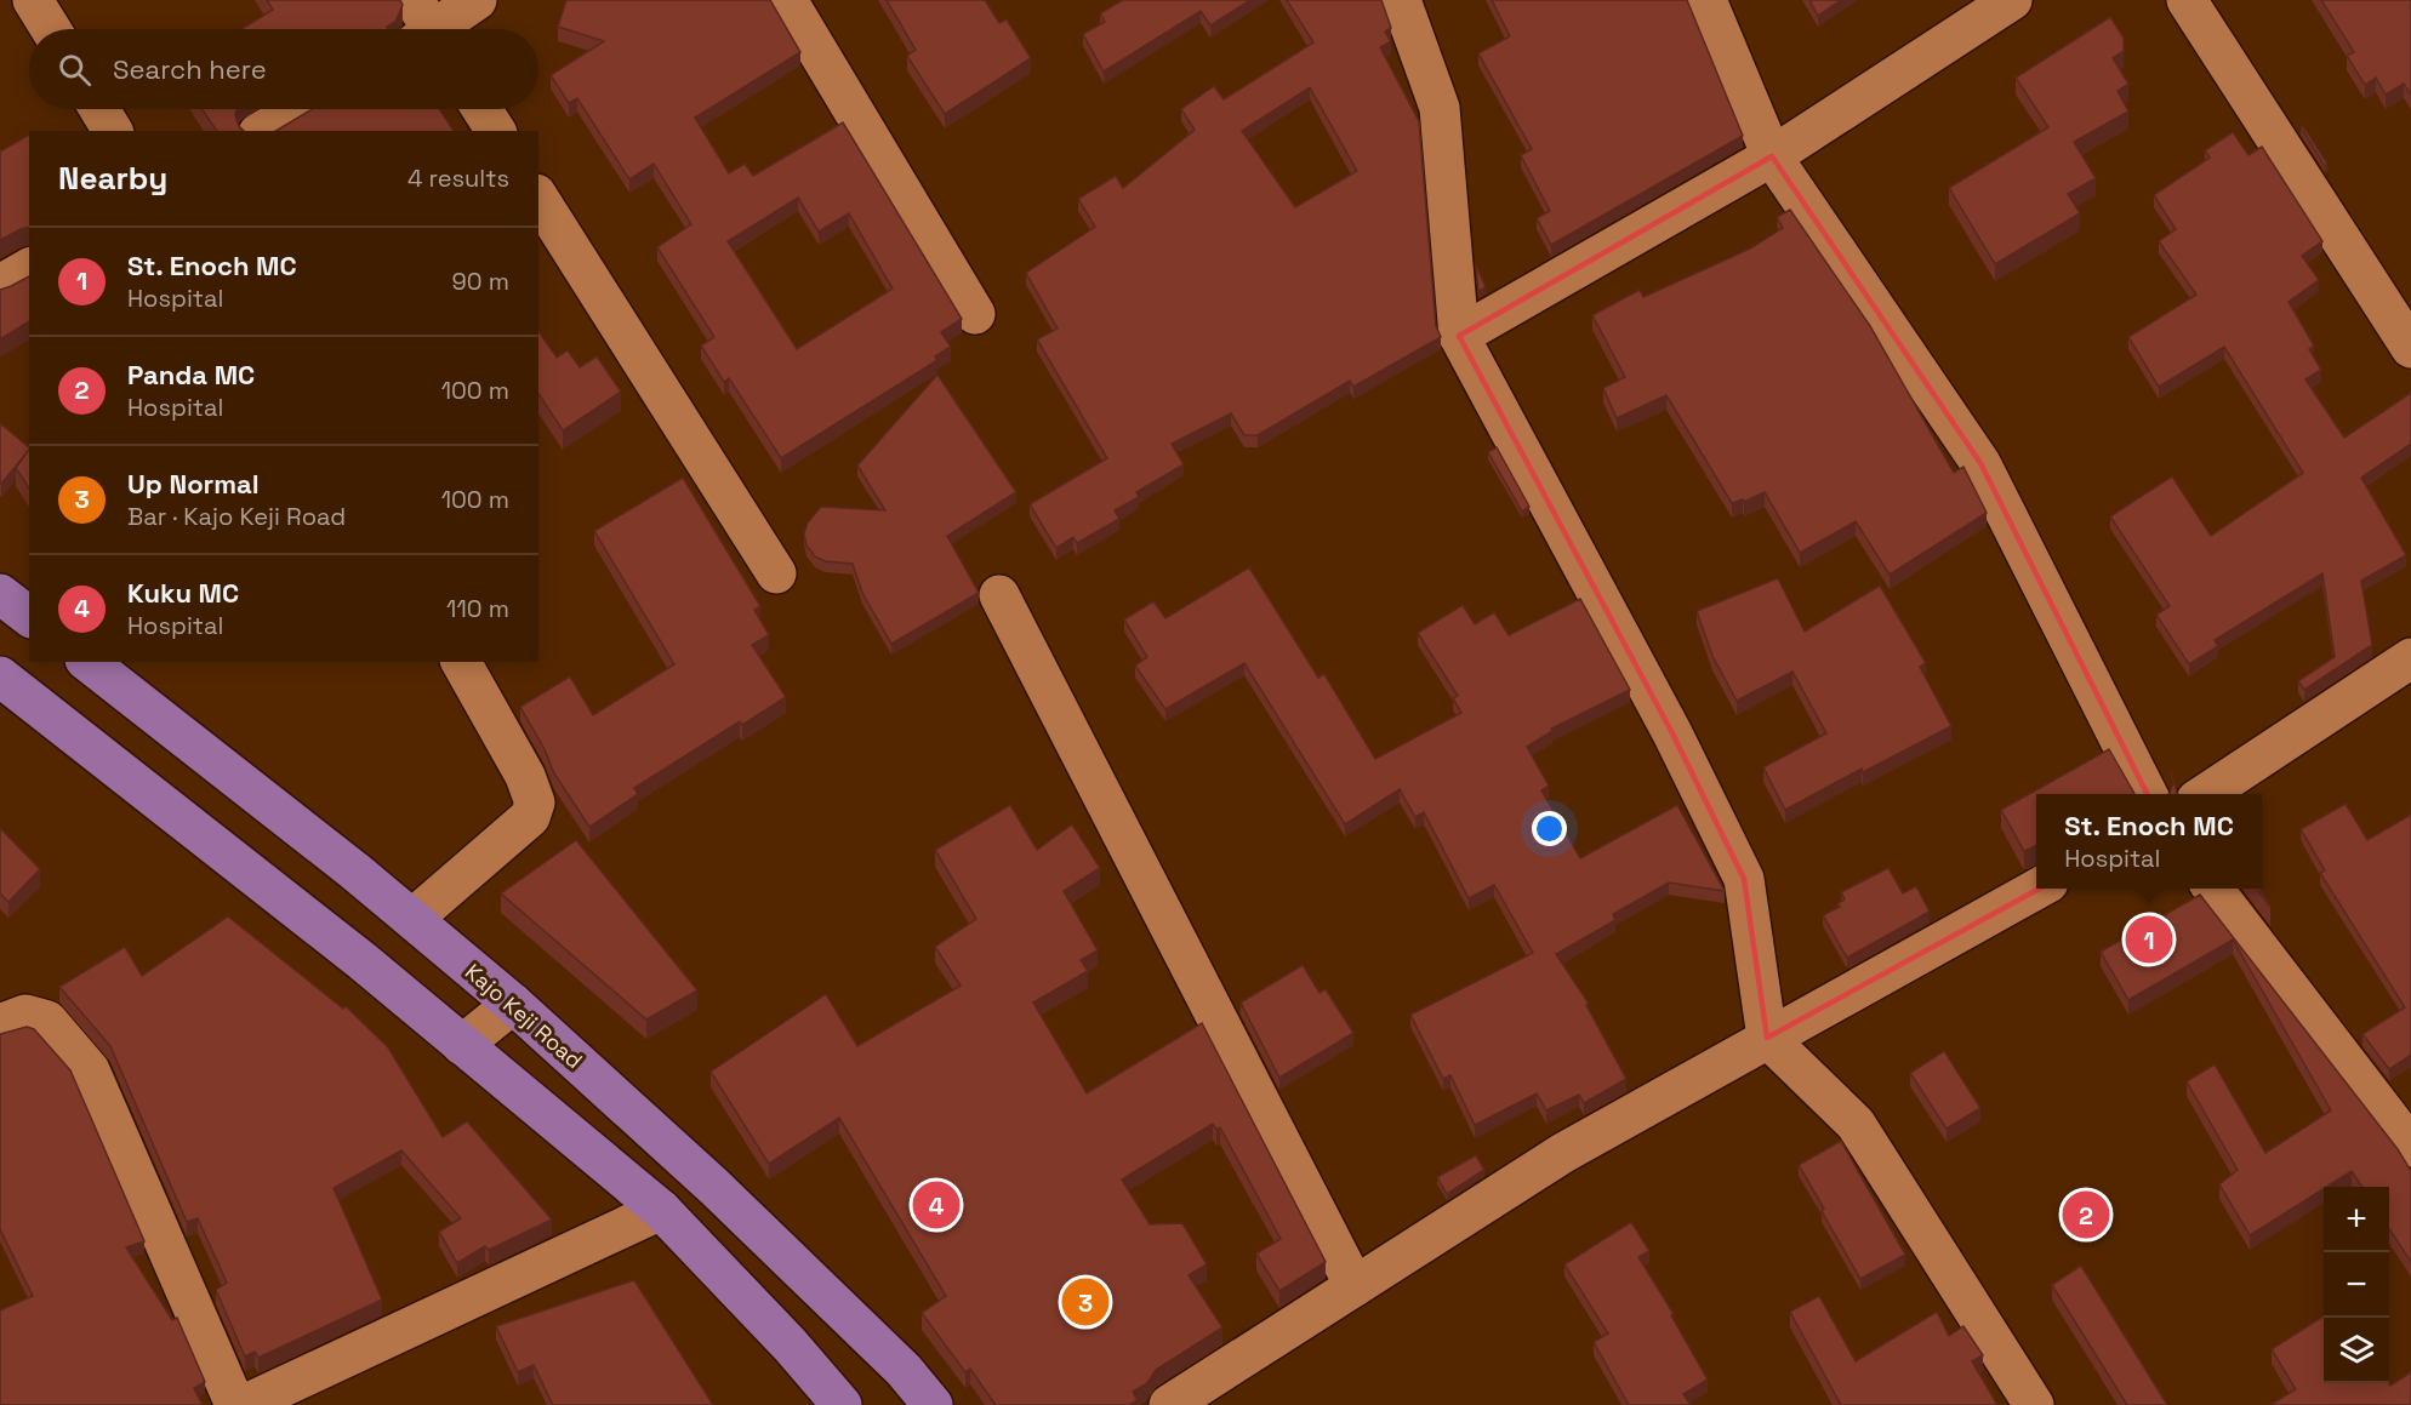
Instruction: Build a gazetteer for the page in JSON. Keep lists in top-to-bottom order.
{
  "streets": {
    "main road": ["Kajo Keji Road"]
  },
  "page": {
    "search": "Search here",
    "heading": ["Nearby", "4 results"],
    "list": [
      {
        "mark": "1",
        "name": "St. Enoch MC",
        "note": "Hospital",
        "value": "90 m"
      },
      {
        "mark": "2",
        "name": "Panda MC",
        "note": "Hospital",
        "value": "100 m"
      },
      {
        "mark": "3",
        "name": "Up Normal",
        "note": "Bar · Kajo Keji Road",
        "value": "100 m"
      },
      {
        "mark": "4",
        "name": "Kuku MC",
        "note": "Hospital",
        "value": "110 m"
      }
    ],
    "popup": ["St. Enoch MC", "Hospital"],
    "pins": [
      "1",
      "4",
      "2",
      "3"
    ],
    "map_buttons": ["+", "−"]
  }
}
